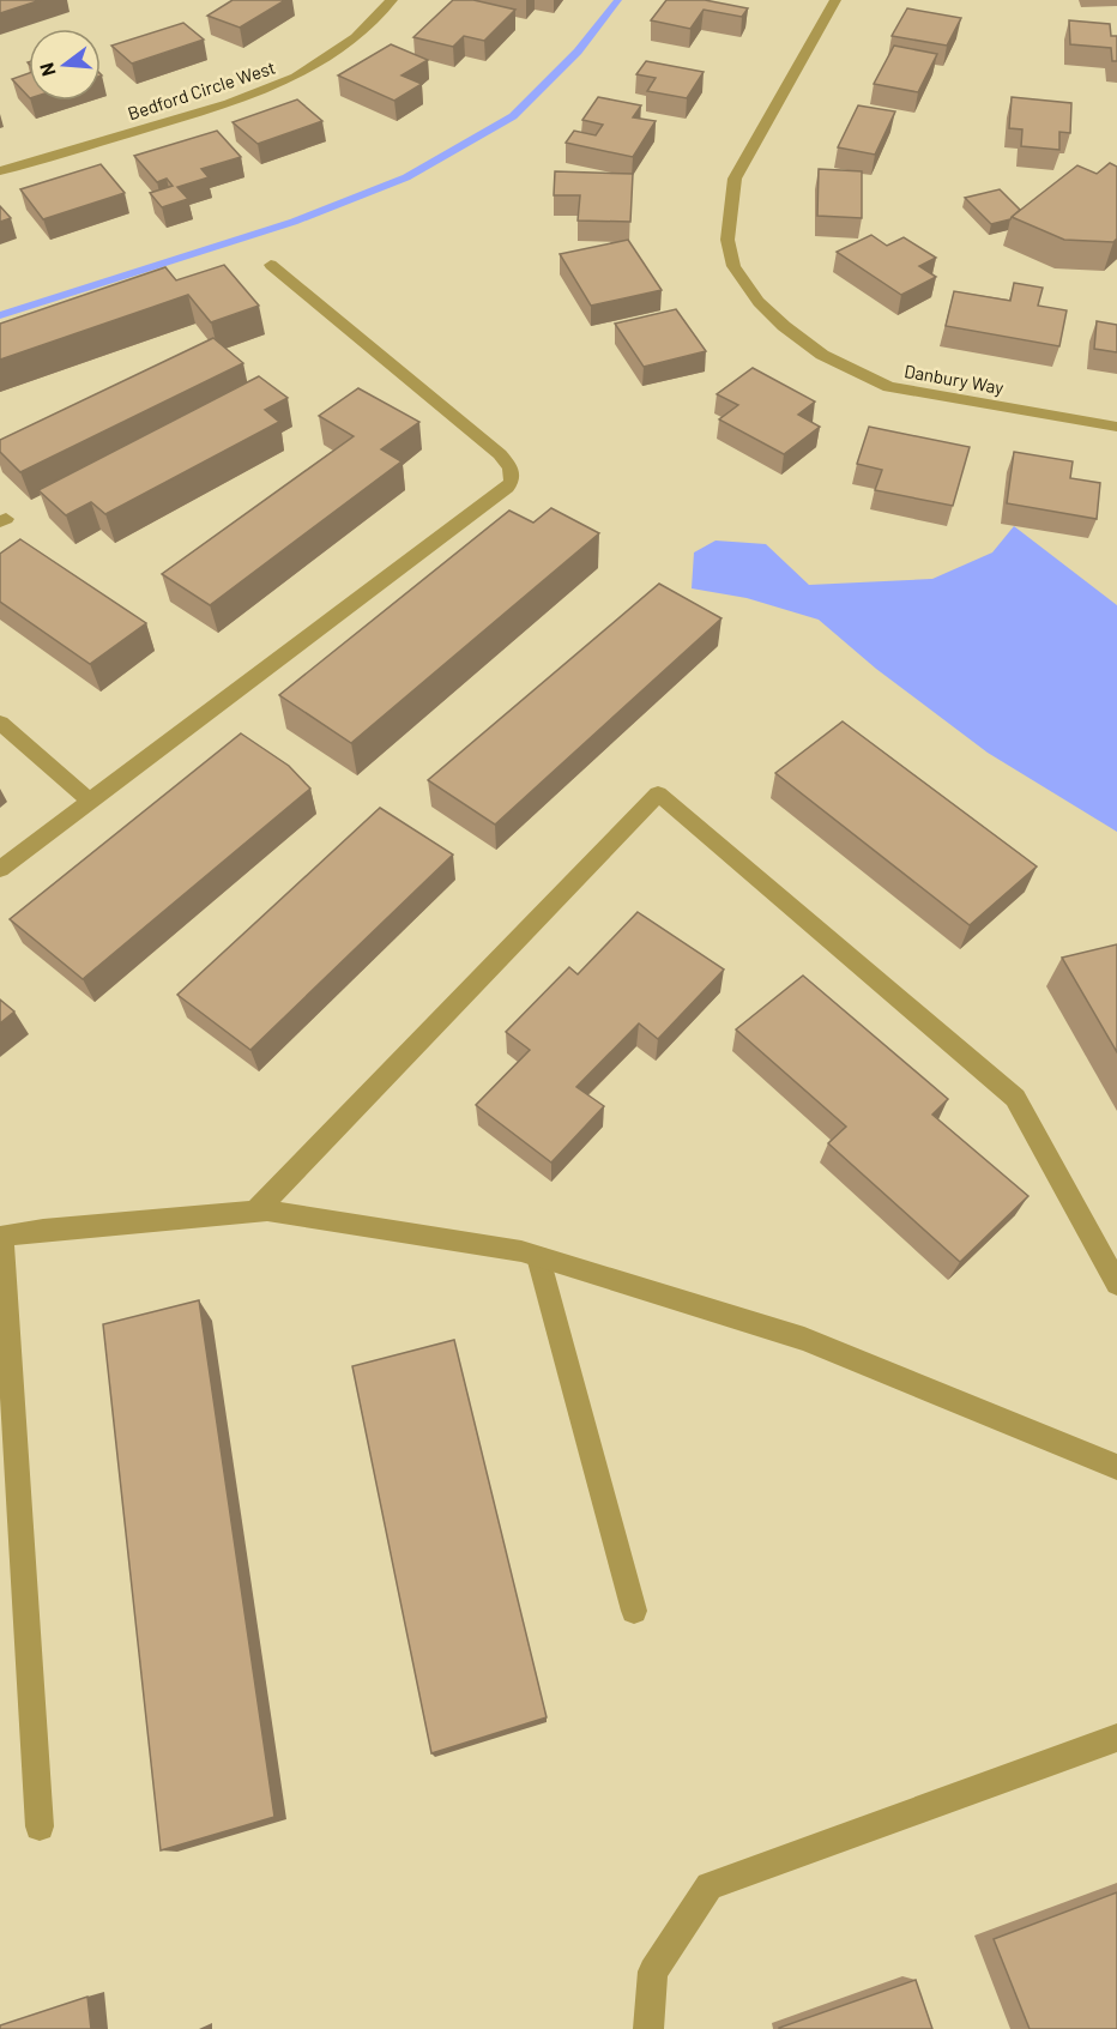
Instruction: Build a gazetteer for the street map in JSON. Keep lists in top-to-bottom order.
{
  "streets": {
    "street": ["Bedford Circle West", "Danbury Way"]
  },
  "north": "left"
}
